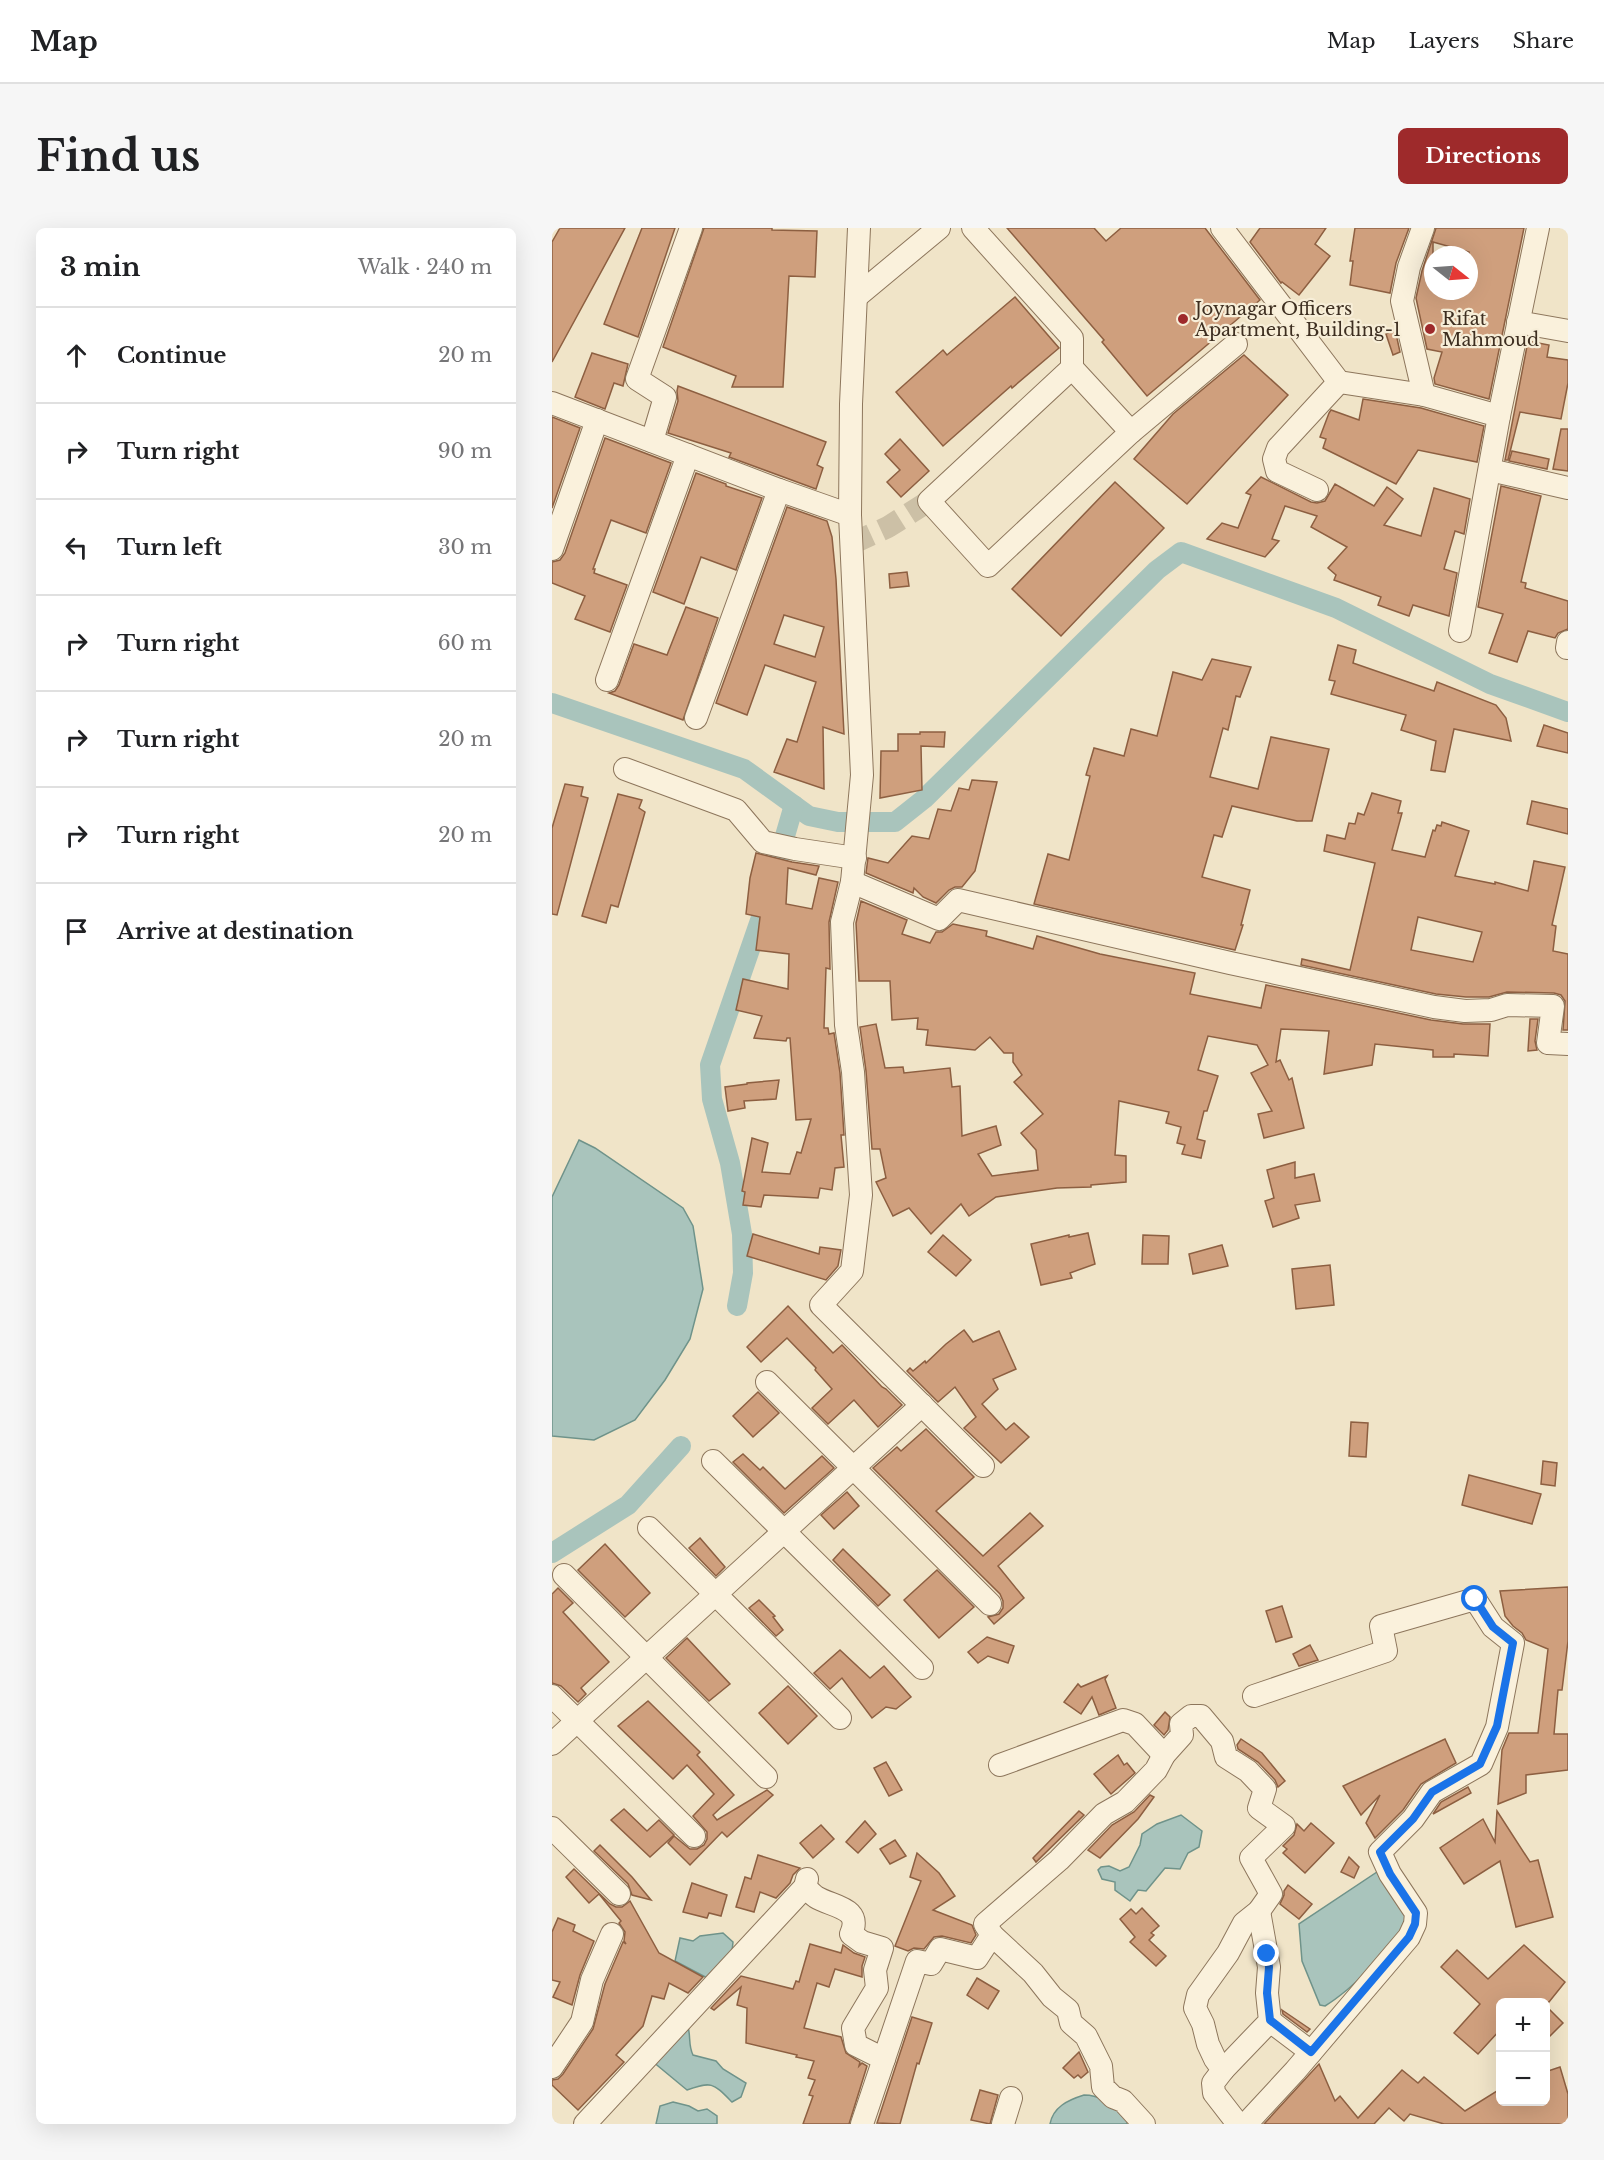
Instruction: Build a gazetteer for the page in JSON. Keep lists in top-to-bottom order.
{
  "places": ["Joynagar Officers Apartment, Building-1", "Rifat Mahmoud"],
  "north": "right",
  "page": {
    "header": "Map",
    "nav": ["Map", "Layers", "Share"],
    "buttons": "Directions",
    "title": "Find us",
    "heading": ["3 min", "Walk · 240 m"],
    "list": [
      ["Continue", "20 m"],
      ["Turn right", "90 m"],
      ["Turn left", "30 m"],
      ["Turn right", "60 m"],
      ["Turn right", "20 m"],
      ["Turn right", "20 m"],
      "Arrive at destination"
    ],
    "map_buttons": ["+", "−"]
  }
}
